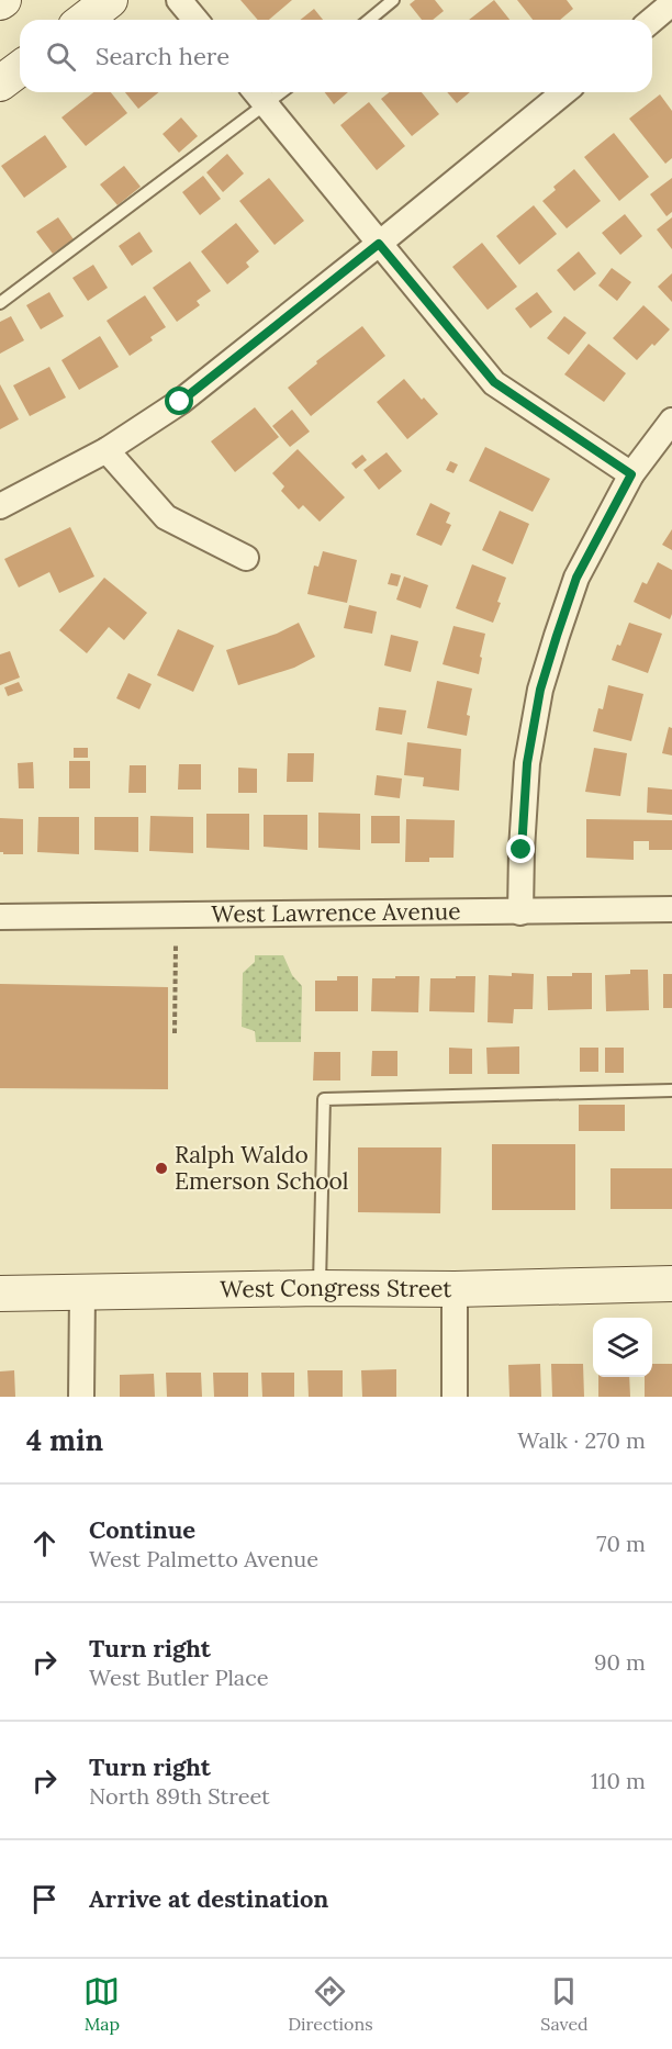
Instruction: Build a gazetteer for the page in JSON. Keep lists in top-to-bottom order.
{
  "streets": {
    "street": ["West Lawrence Avenue", "West Congress Street"]
  },
  "places": ["Ralph Waldo Emerson School"],
  "page": {
    "search": "Search here",
    "heading": ["4 min", "Walk · 270 m"],
    "list": [
      ["Continue", "West Palmetto Avenue", "70 m"],
      ["Turn right", "West Butler Place", "90 m"],
      ["Turn right", "North 89th Street", "110 m"],
      "Arrive at destination"
    ],
    "nav": ["Map", "Directions", "Saved"]
  }
}
